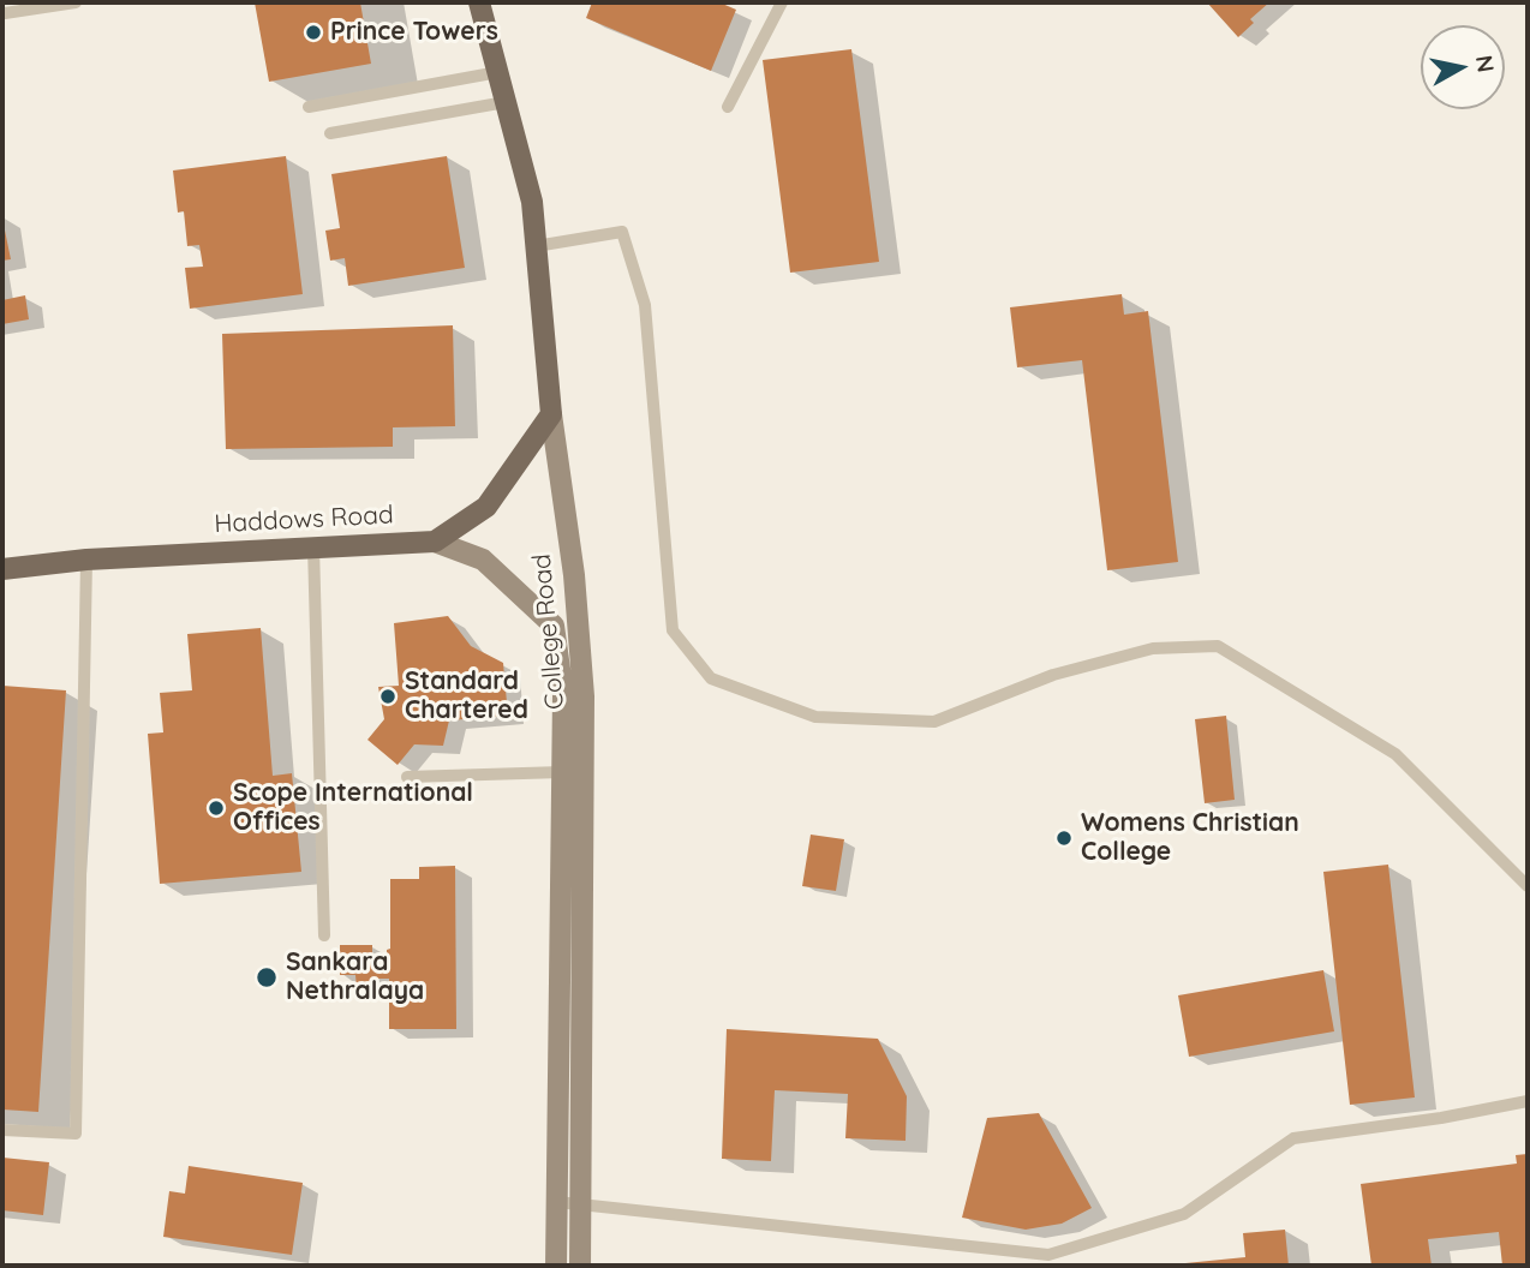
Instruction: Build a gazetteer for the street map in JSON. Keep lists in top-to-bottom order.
{
  "streets": {
    "main road": ["Haddows Road", "College Road"]
  },
  "crossings": [
    ["Haddows Road", "College Road"]
  ],
  "places": [
    "Prince Towers",
    "Standard Chartered",
    "Scope International Offices",
    "Womens Christian College",
    "Sankara Nethralaya"
  ],
  "north": "right"
}
